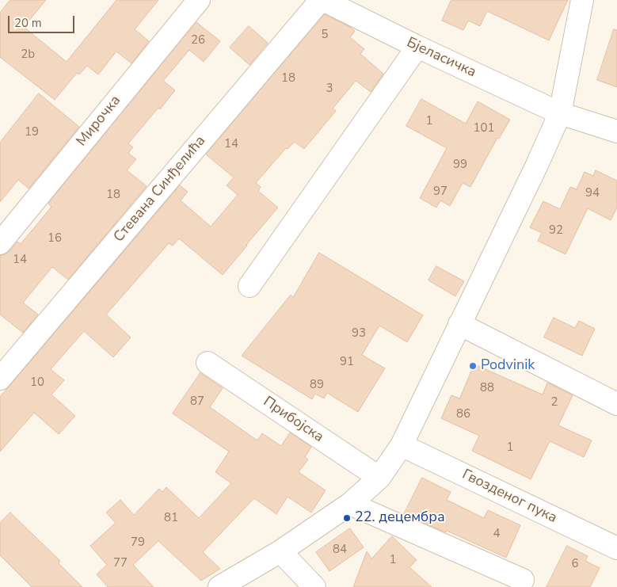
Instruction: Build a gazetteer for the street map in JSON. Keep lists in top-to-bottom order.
{
  "streets": {
    "street": [
      "Бјеласичка",
      "Мирочка",
      "Стевана Синђелића",
      "Прибојска",
      "Гвозденог пука"
    ]
  },
  "crossings": [
    ["Бјеласичка", "Стевана Синђелића"]
  ],
  "places": ["Podvinik", "22. децембра"],
  "house_numbers": [
    "5",
    "26",
    "2b",
    "18",
    "3",
    "1",
    "101",
    "19",
    "14",
    "99",
    "97",
    "94",
    "18",
    "92",
    "16",
    "14",
    "93",
    "91",
    "10",
    "89",
    "88",
    "87",
    "2",
    "86",
    "1",
    "81",
    "4",
    "79",
    "84",
    "1",
    "77",
    "6"
  ],
  "scale_bar": "20 m"
}
